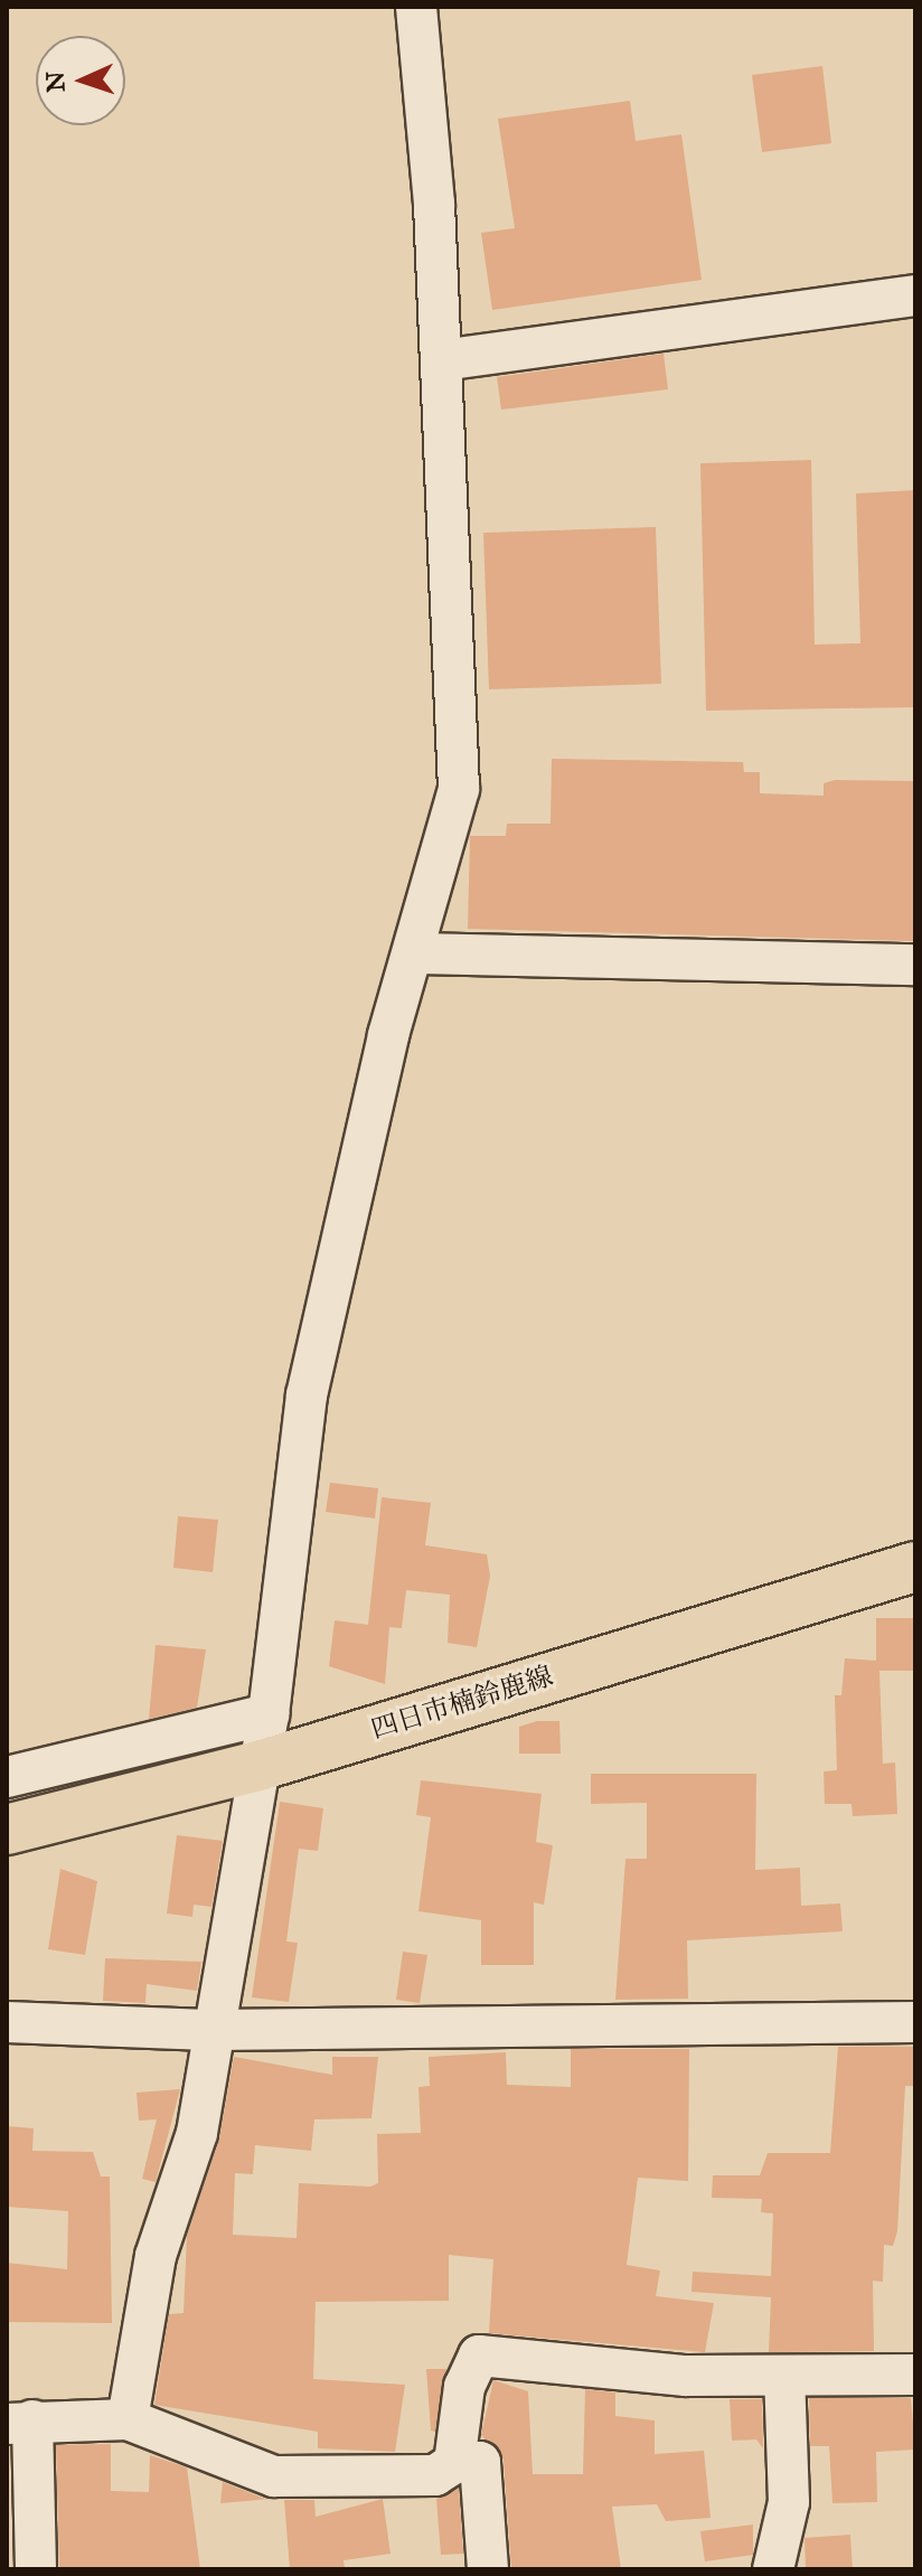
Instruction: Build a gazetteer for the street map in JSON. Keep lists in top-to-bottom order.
{
  "streets": {
    "main road": ["四日市楠鈴鹿線"]
  },
  "north": "left"
}
